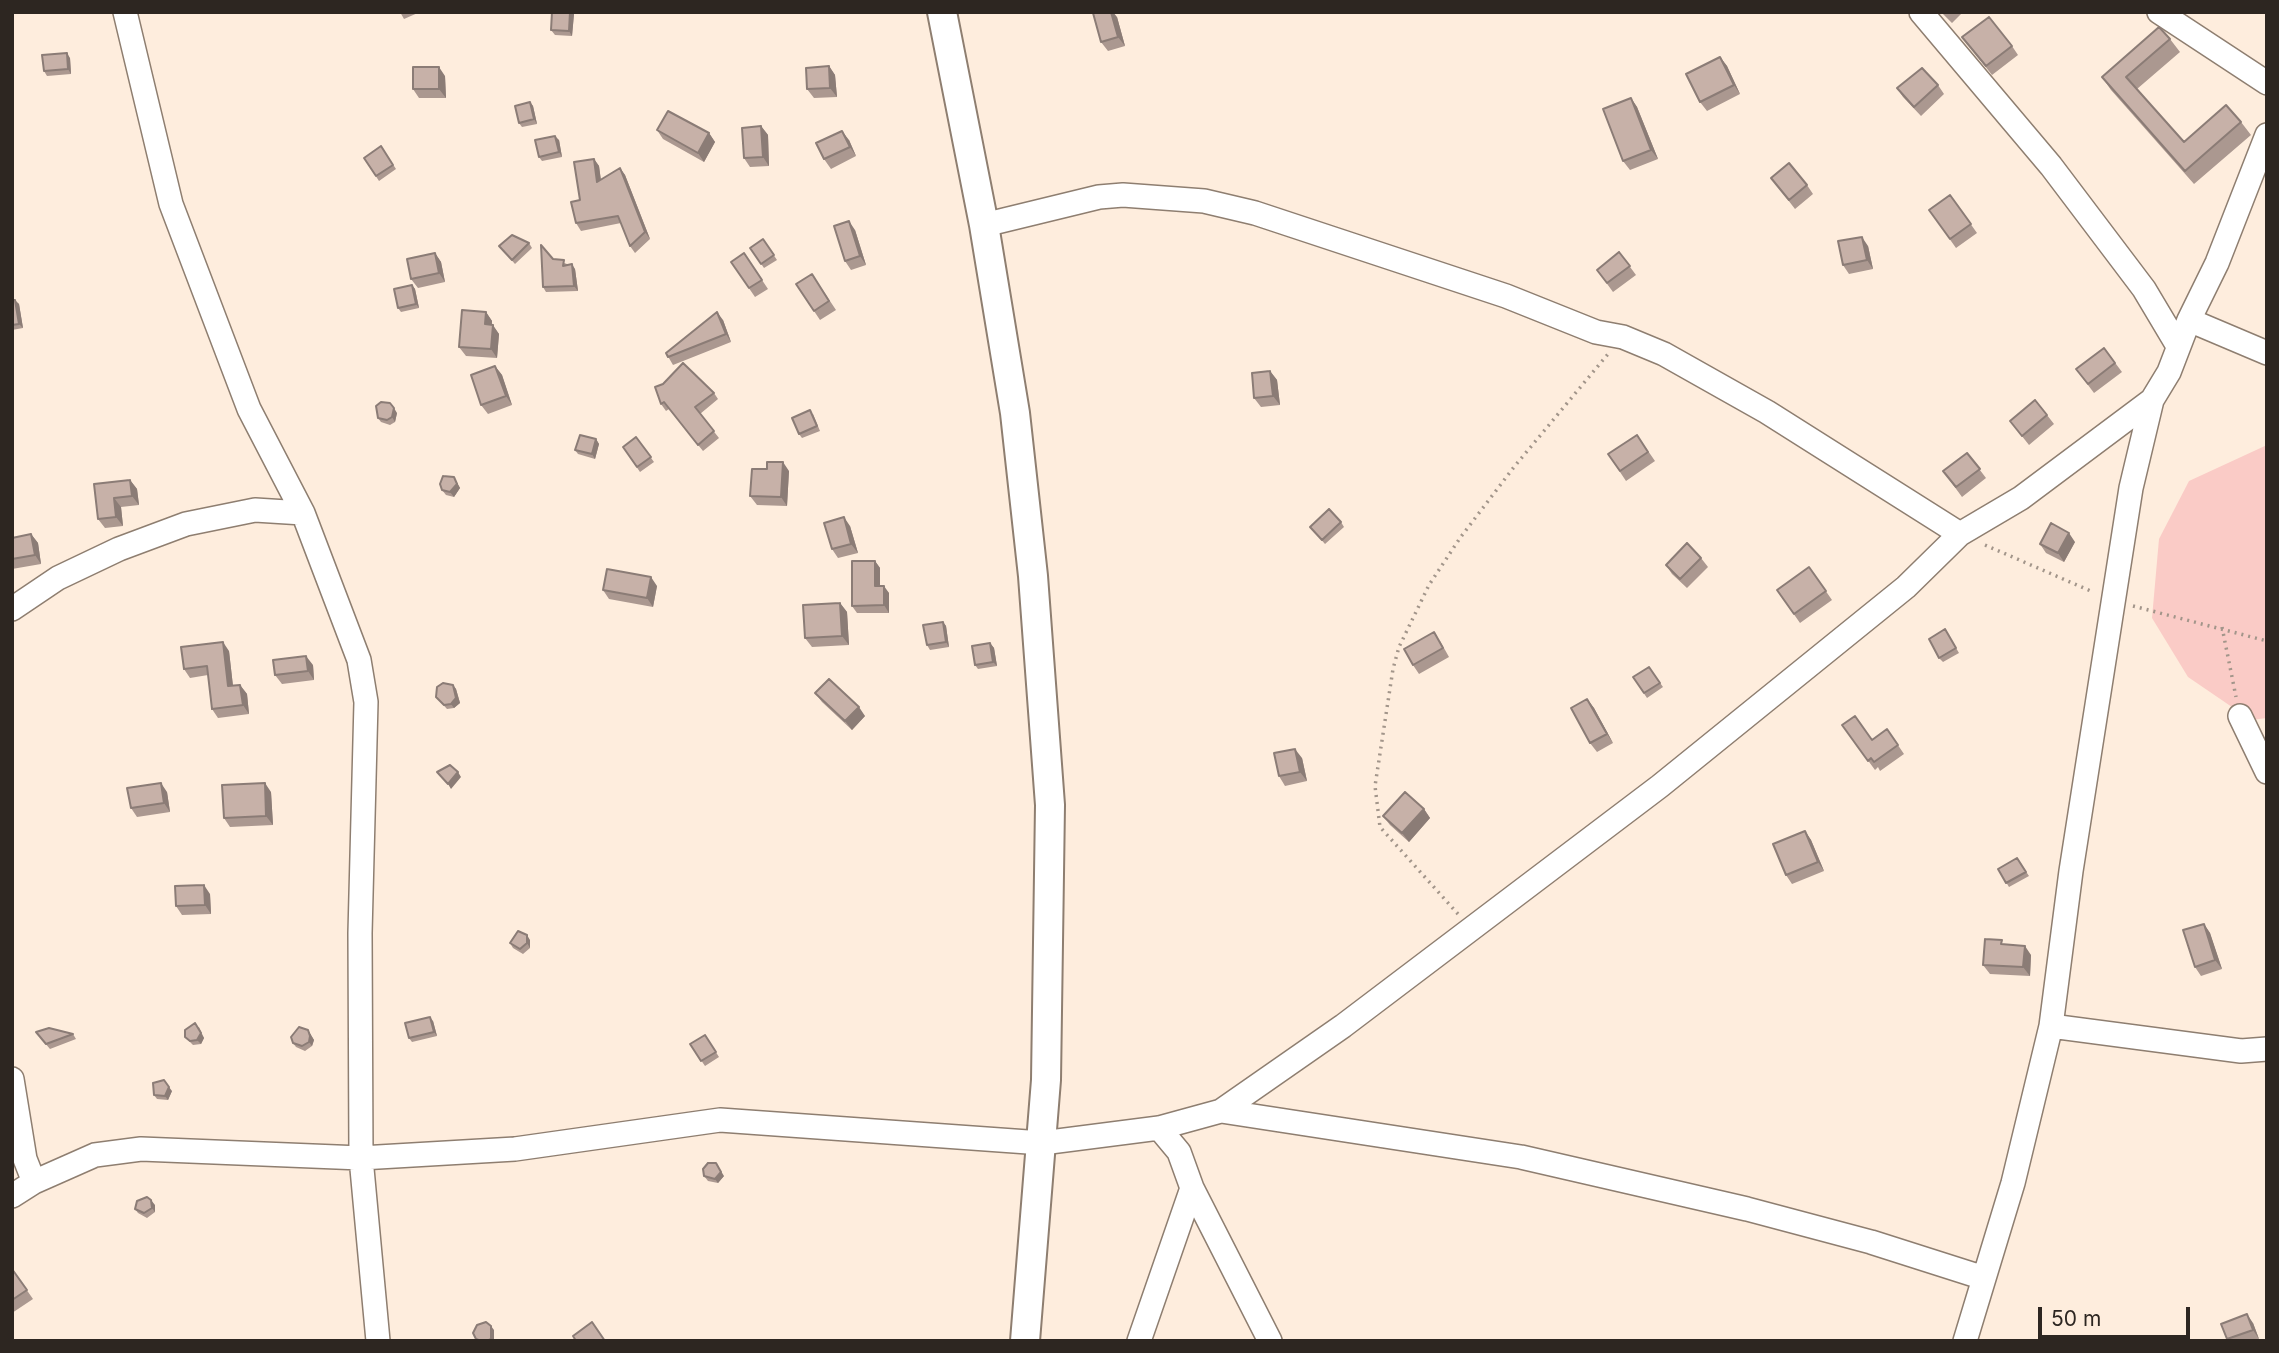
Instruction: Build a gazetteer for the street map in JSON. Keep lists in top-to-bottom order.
{
  "scale_bar": "50 m"
}
